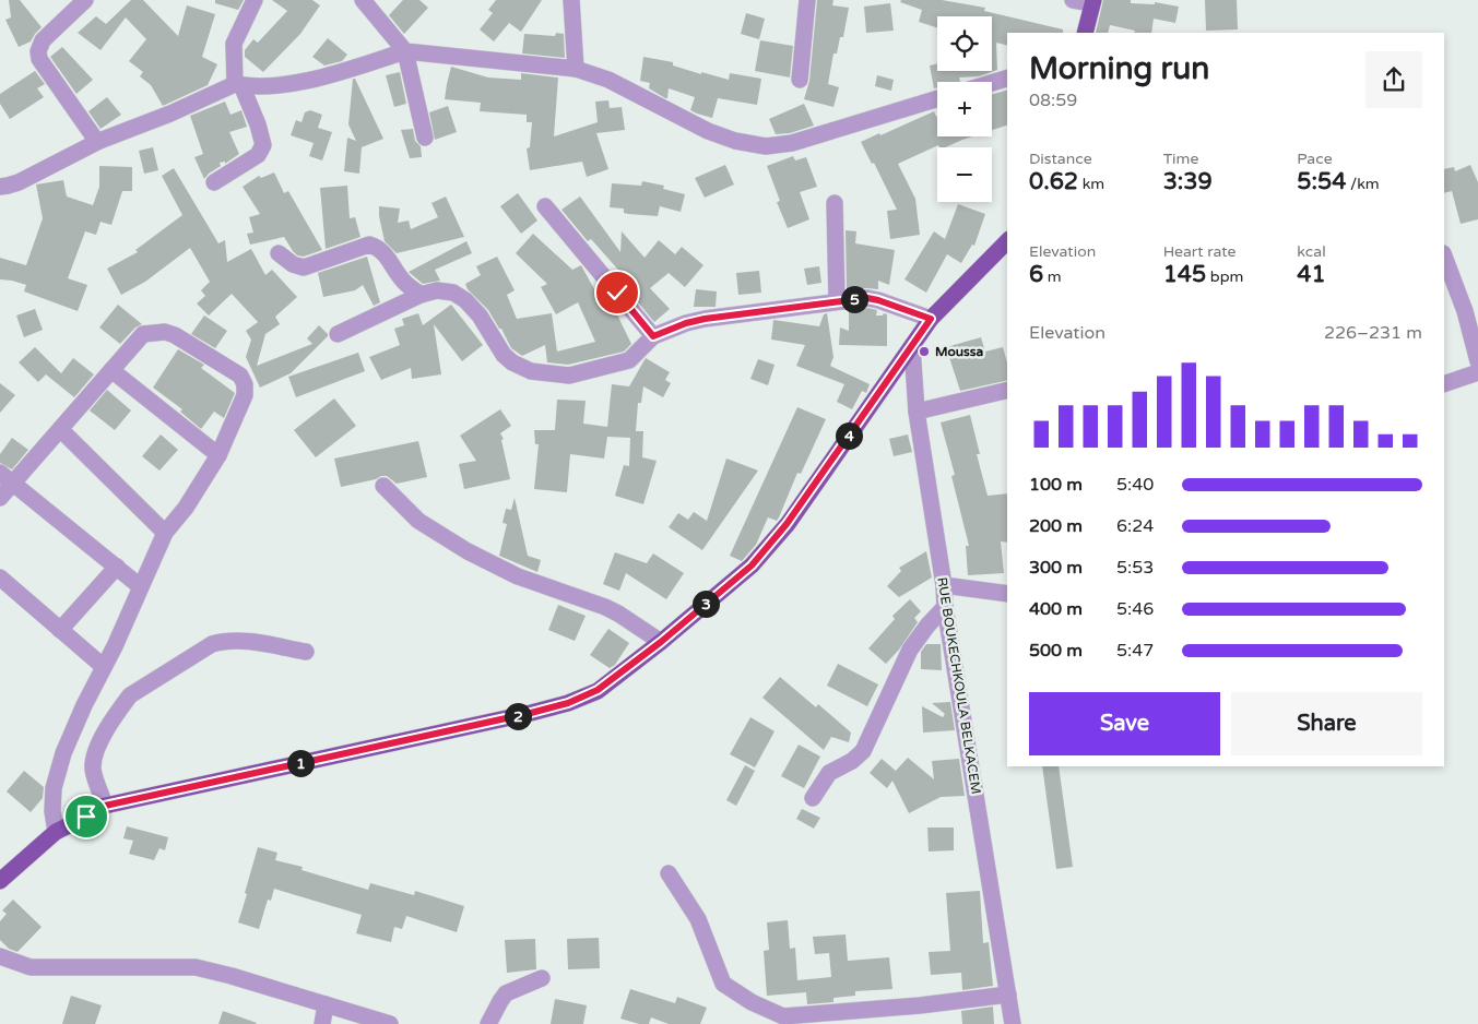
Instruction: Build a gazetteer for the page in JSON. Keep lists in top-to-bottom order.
{
  "streets": {
    "street": ["RUE BOUKECHKOULA BELKACEM"]
  },
  "places": ["Moussa"],
  "page": {
    "map_buttons": ["+", "−"],
    "heading": ["Morning run", "08:59"],
    "stats": [
      ["Distance", "0.62 km"],
      ["Time", "3:39"],
      ["Pace", "5:54 /km"],
      ["Elevation", "6 m"],
      ["Heart rate", "145 bpm"],
      ["kcal", "41"]
    ],
    "pins": [
      "5",
      "4",
      "3",
      "2",
      "1"
    ],
    "chart": ["Elevation", "226–231 m"],
    "list": [
      {
        "name": "100 m",
        "note": "5:40"
      },
      {
        "name": "200 m",
        "note": "6:24"
      },
      {
        "name": "300 m",
        "note": "5:53"
      },
      {
        "name": "400 m",
        "note": "5:46"
      },
      {
        "name": "500 m",
        "note": "5:47"
      }
    ],
    "buttons": ["Save", "Share"]
  }
}
